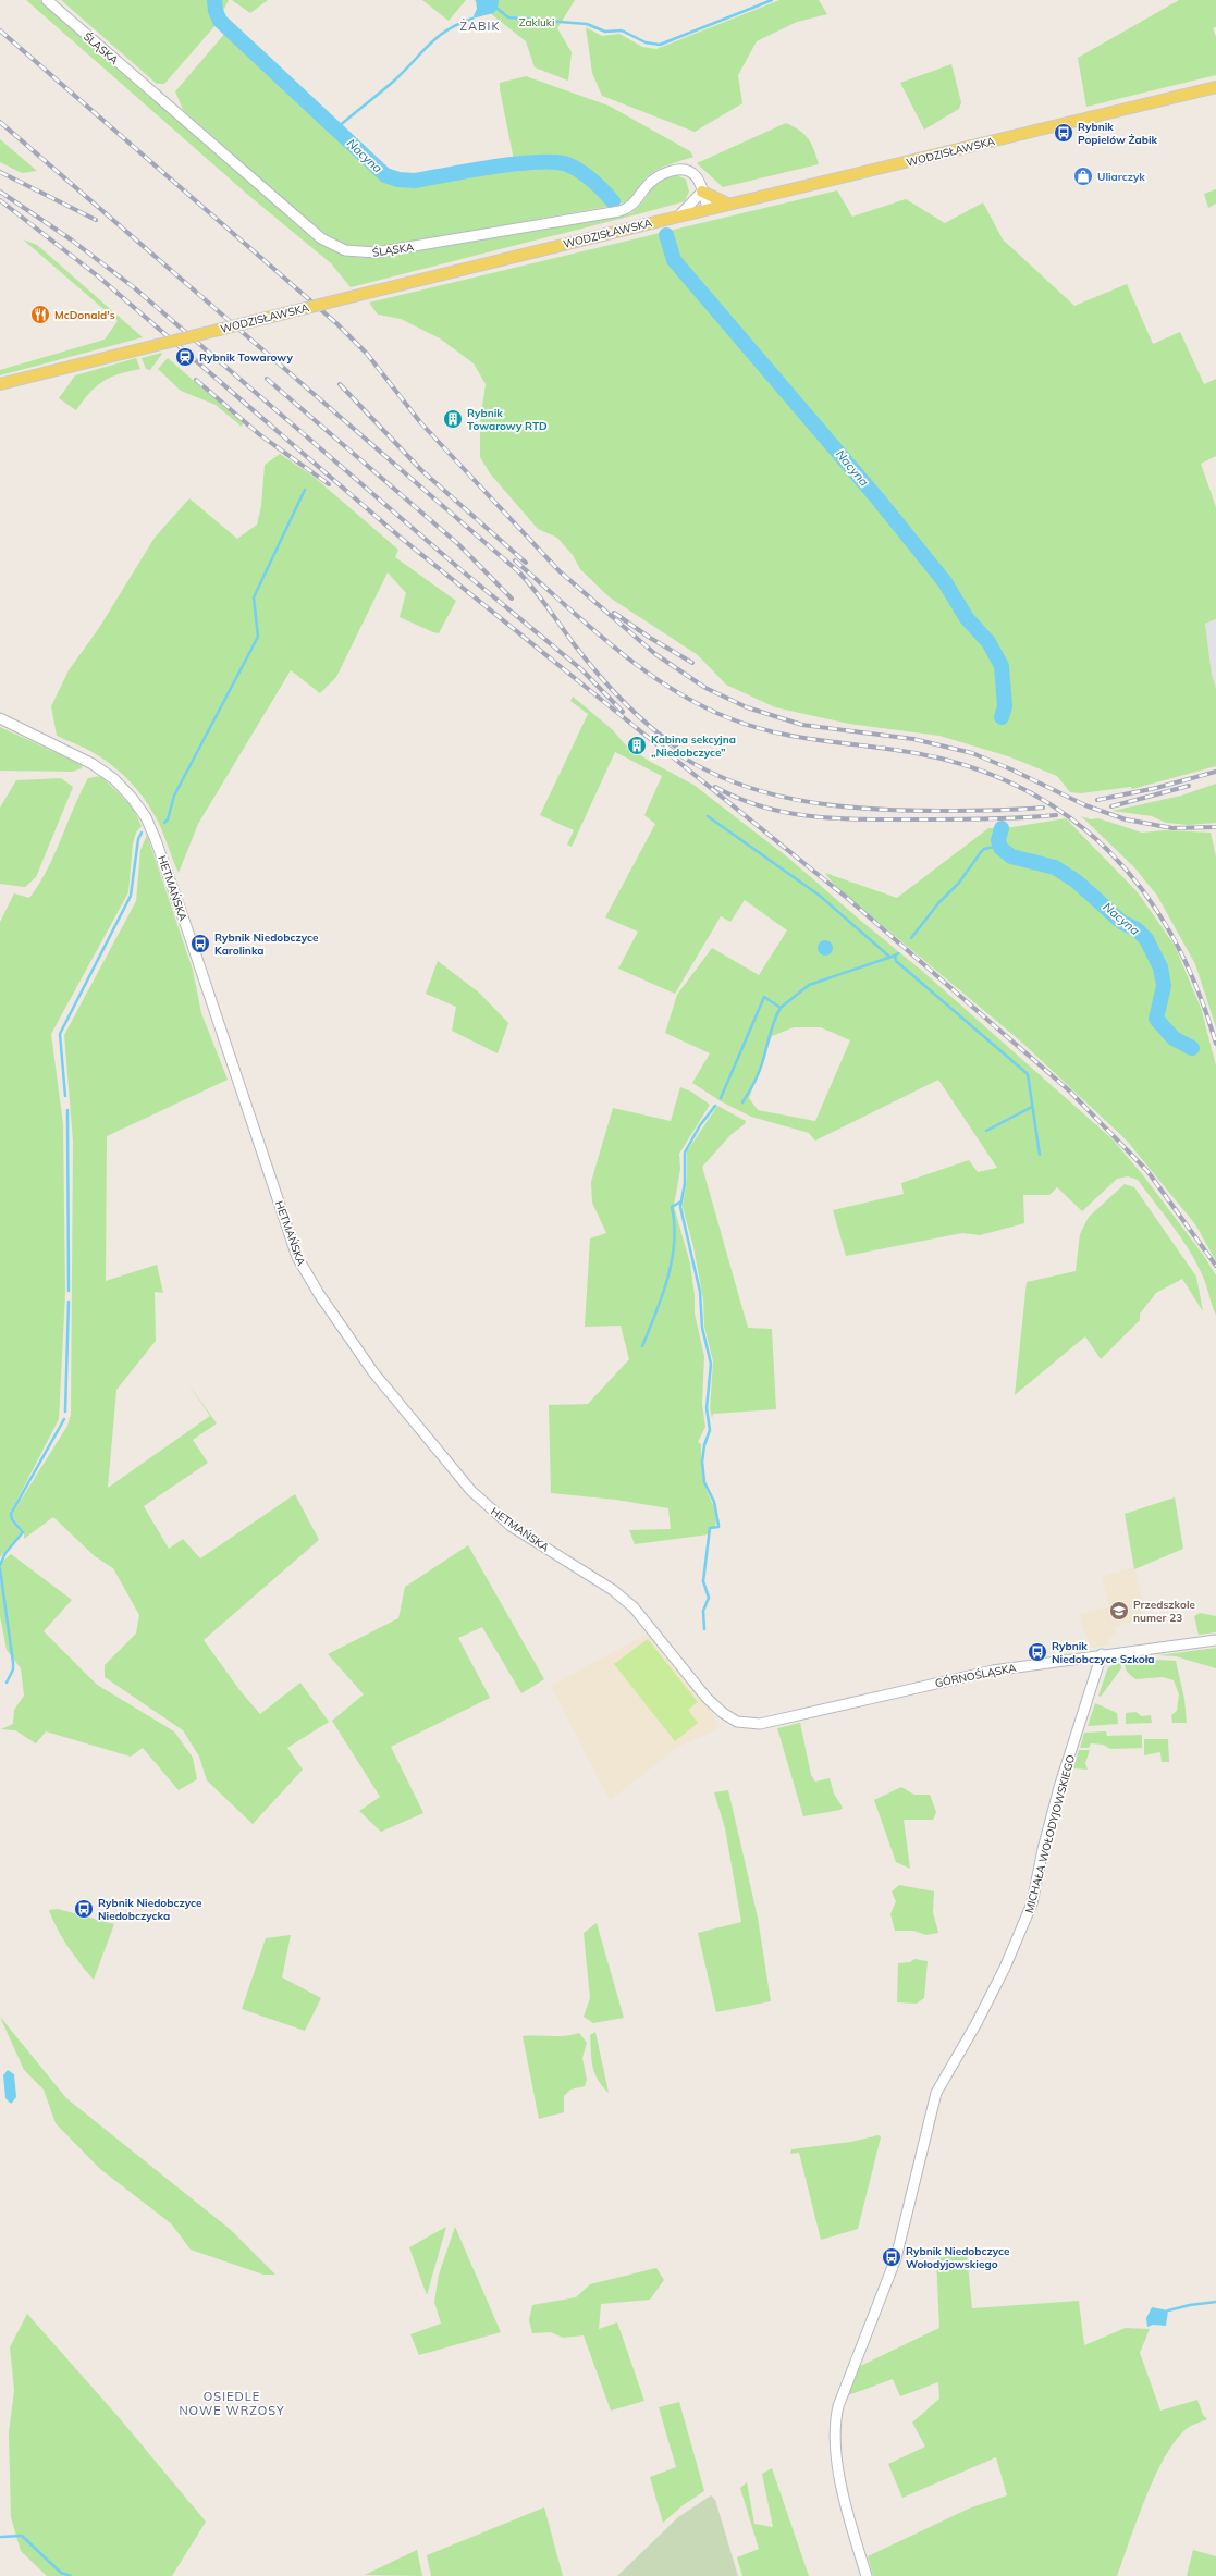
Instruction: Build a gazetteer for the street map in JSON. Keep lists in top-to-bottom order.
{
  "streets": {
    "main road": ["WODZISŁAWSKA"],
    "street": [
      "ŚLĄSKA",
      "HETMAŃSKA",
      "GÓRNOŚLĄSKA",
      "MICHAŁA WOŁODYJOWSKIEGO"
    ]
  },
  "crossings": [
    ["ŚLĄSKA", "WODZISŁAWSKA"],
    ["HETMAŃSKA", "GÓRNOŚLĄSKA"],
    ["GÓRNOŚLĄSKA", "MICHAŁA WOŁODYJOWSKIEGO"]
  ],
  "districts": ["ŻABIK", "OSIEDLE NOWE WRZOSY"],
  "water": ["Nacyna"],
  "parks": ["Zakluki"],
  "places": {
    "bus stop": [
      "Rybnik Popielów Żabik",
      "Rybnik Niedobczyce Karolinka",
      "Rybnik Niedobczyce Szkoła",
      "Rybnik Niedobczyce Niedobczycka",
      "Rybnik Niedobczyce Wołodyjowskiego"
    ],
    "shop": ["Uliarczyk"],
    "restaurant": ["McDonald's"],
    "station": ["Rybnik Towarowy"],
    "building": ["Rybnik Towarowy RTD", "Kabina sekcyjna „Niedobczyce”"],
    "school or university": ["Przedszkole numer 23"]
  }
}
